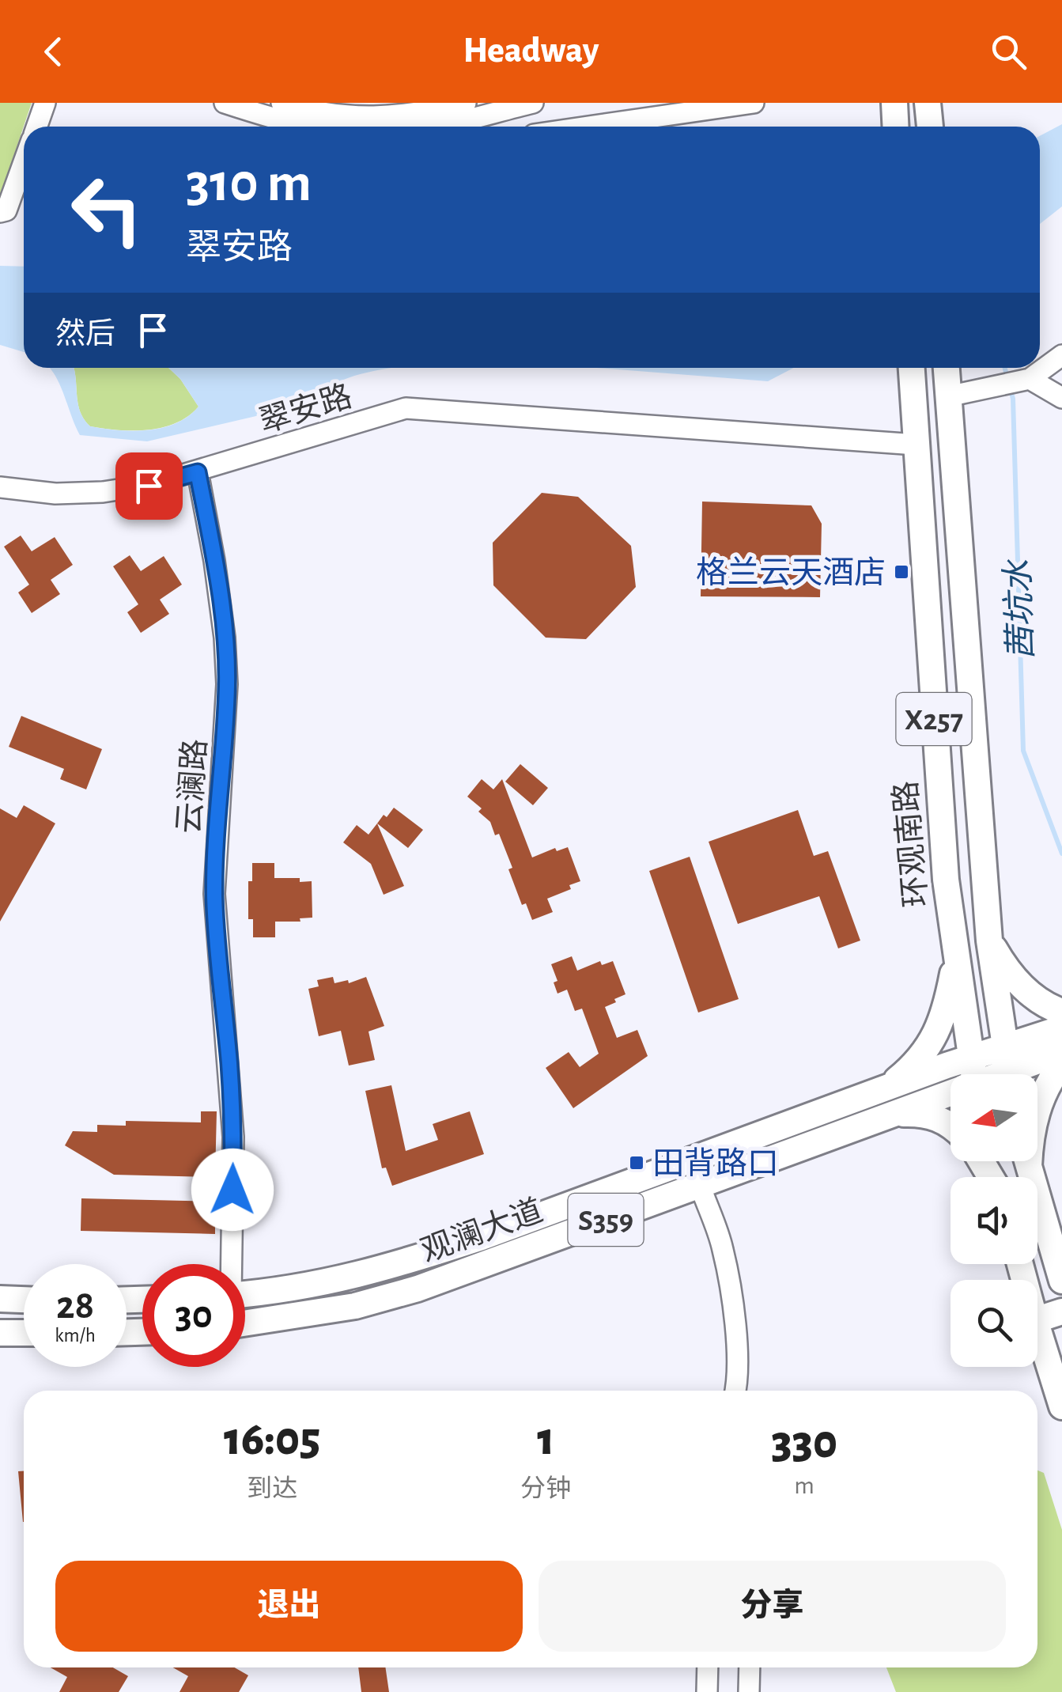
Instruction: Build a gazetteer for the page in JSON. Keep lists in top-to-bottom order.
{
  "streets": {
    "main road": [
      "X257",
      "环观南路",
      "S359",
      "观澜大道"
    ],
    "street": ["翠安路", "云澜路"]
  },
  "crossings": [
    ["翠安路", "云澜路"],
    ["翠安路", "环观南路"],
    ["X257", "观澜大道"],
    ["环观南路", "观澜大道"]
  ],
  "water": ["茜坑水"],
  "places": {
    "transit": ["格兰云天酒店", "田背路口"]
  },
  "north": "left",
  "page": {
    "header": "Headway",
    "turn": ["310 m", "翠安路"],
    "then": "然后",
    "speed": "28 km/h",
    "limit": "30",
    "eta": [
      "16:05",
      "到达",
      "1",
      "分钟",
      "330",
      "m"
    ],
    "buttons": ["退出", "分享"]
  }
}
